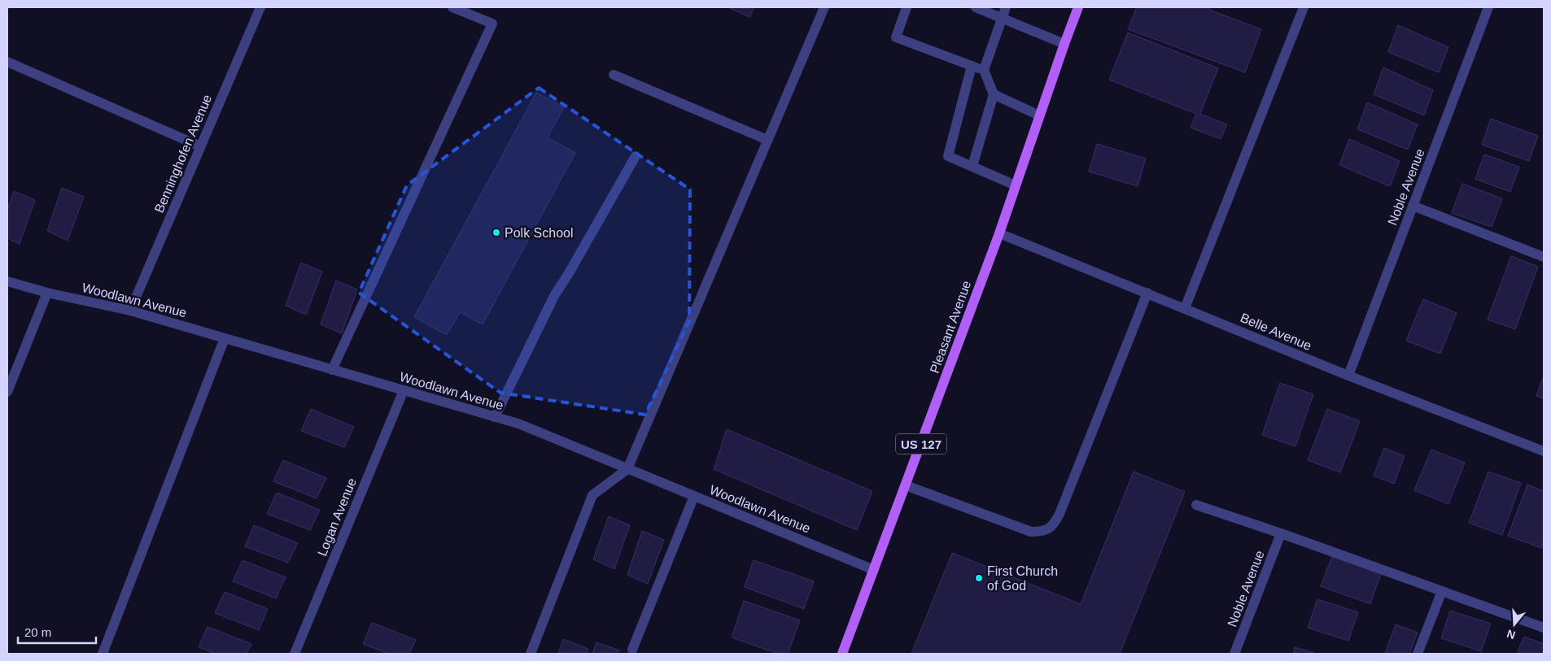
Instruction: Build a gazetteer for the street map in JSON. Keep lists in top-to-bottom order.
{
  "streets": {
    "main road": ["Pleasant Avenue", "US 127"],
    "street": [
      "Benninghofen Avenue",
      "Noble Avenue",
      "Woodlawn Avenue",
      "Belle Avenue",
      "Logan Avenue"
    ]
  },
  "crossings": [
    ["Benninghofen Avenue", "Woodlawn Avenue"],
    ["Noble Avenue", "Belle Avenue"],
    ["Woodlawn Avenue", "Pleasant Avenue"],
    ["Woodlawn Avenue", "Logan Avenue"],
    ["Pleasant Avenue", "Belle Avenue"]
  ],
  "places": ["Polk School", "First Church of God"],
  "scale_bar": "20 m",
  "north": "bottom"
}
